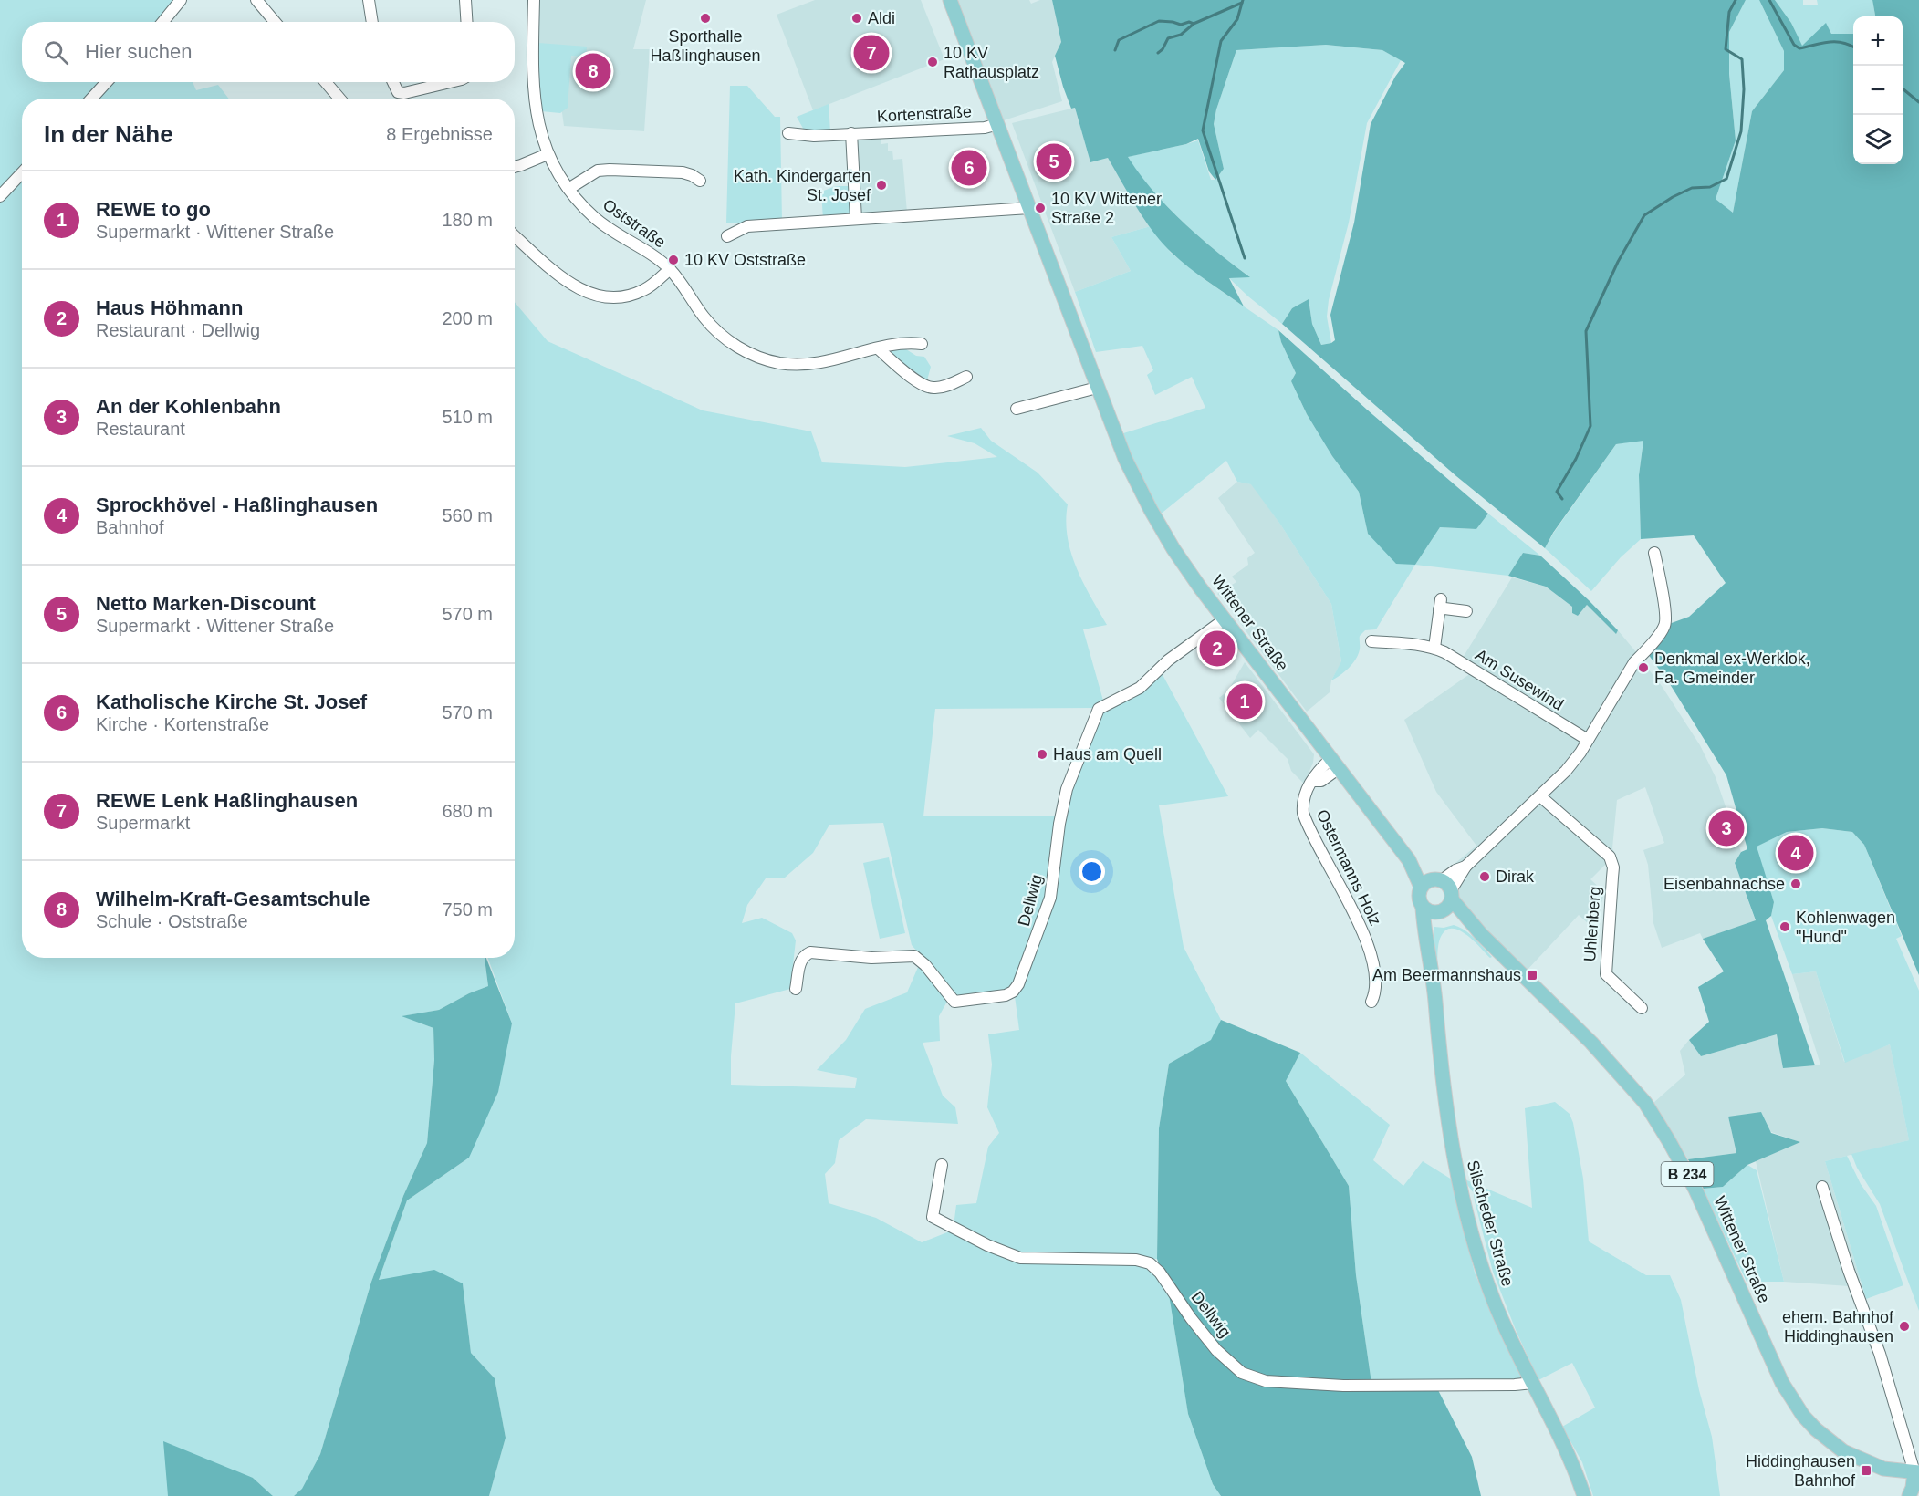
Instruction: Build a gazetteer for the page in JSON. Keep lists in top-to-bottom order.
{
  "streets": {
    "main road": ["Wittener Straße", "B 234", "Silscheder Straße"],
    "street": [
      "Kortenstraße",
      "Oststraße",
      "Am Susewind",
      "Ostermanns Holz",
      "Dellwig",
      "Uhlenberg"
    ]
  },
  "crossings": [
    ["Kortenstraße", "Wittener Straße"],
    ["Wittener Straße", "Ostermanns Holz"],
    ["Wittener Straße", "Dellwig"],
    ["Wittener Straße", "Silscheder Straße"],
    ["Dellwig", "Silscheder Straße"]
  ],
  "places": {
    "other": [
      "Sporthalle Haßlinghausen",
      "Aldi",
      "10 KV Rathausplatz",
      "Kath. Kindergarten St. Josef",
      "10 KV Wittener Straße 2",
      "10 KV Oststraße",
      "Denkmal ex-Werklok, Fa. Gmeinder",
      "Haus am Quell",
      "Dirak",
      "Eisenbahnachse",
      "Kohlenwagen \"Hund\"",
      "ehem. Bahnhof Hiddinghausen"
    ],
    "transit": ["Am Beermannshaus", "Hiddinghausen Bahnhof"]
  },
  "page": {
    "map_buttons": ["+", "−"],
    "search": "Hier suchen",
    "pins": [
      "7",
      "8",
      "5",
      "6",
      "2",
      "1",
      "3",
      "4"
    ],
    "heading": ["In der Nähe", "8 Ergebnisse"],
    "list": [
      {
        "mark": "1",
        "name": "REWE to go",
        "note": "Supermarkt · Wittener Straße",
        "value": "180 m"
      },
      {
        "mark": "2",
        "name": "Haus Höhmann",
        "note": "Restaurant · Dellwig",
        "value": "200 m"
      },
      {
        "mark": "3",
        "name": "An der Kohlenbahn",
        "note": "Restaurant",
        "value": "510 m"
      },
      {
        "mark": "4",
        "name": "Sprockhövel - Haßlinghausen",
        "note": "Bahnhof",
        "value": "560 m"
      },
      {
        "mark": "5",
        "name": "Netto Marken-Discount",
        "note": "Supermarkt · Wittener Straße",
        "value": "570 m"
      },
      {
        "mark": "6",
        "name": "Katholische Kirche St. Josef",
        "note": "Kirche · Kortenstraße",
        "value": "570 m"
      },
      {
        "mark": "7",
        "name": "REWE Lenk Haßlinghausen",
        "note": "Supermarkt",
        "value": "680 m"
      },
      {
        "mark": "8",
        "name": "Wilhelm-Kraft-Gesamtschule",
        "note": "Schule · Oststraße",
        "value": "750 m"
      }
    ]
  }
}
